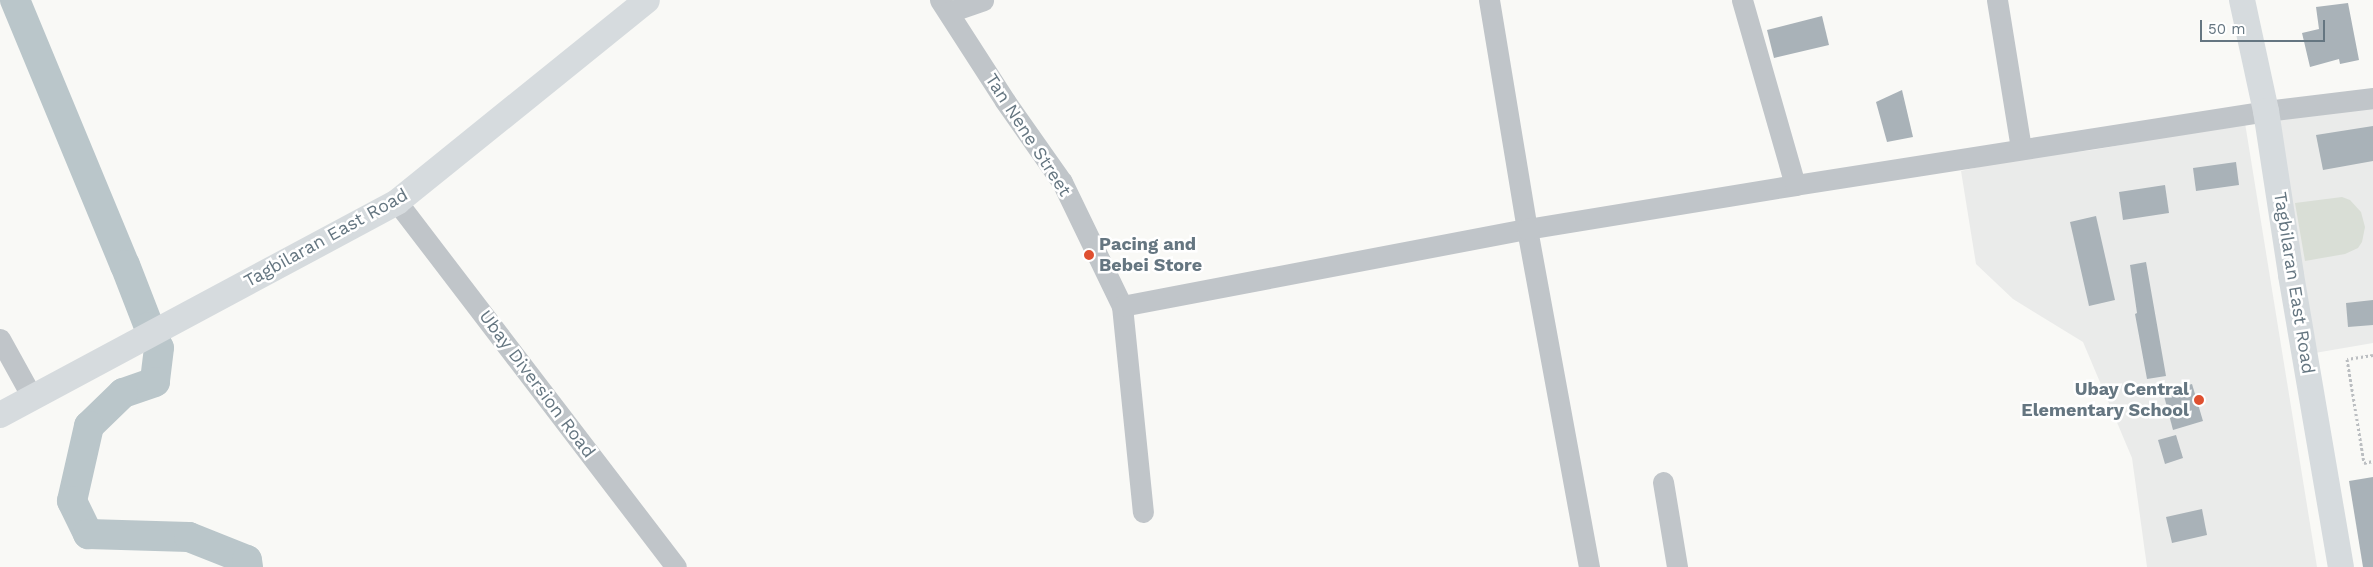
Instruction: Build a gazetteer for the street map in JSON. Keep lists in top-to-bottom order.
{
  "streets": {
    "main road": ["Tagbilaran East Road"],
    "street": ["Tan Nene Street", "Ubay Diversion Road"]
  },
  "crossings": [
    ["Tagbilaran East Road", "Ubay Diversion Road"]
  ],
  "places": ["Pacing and Bebei Store", "Ubay Central Elementary School"],
  "scale_bar": "50 m"
}
